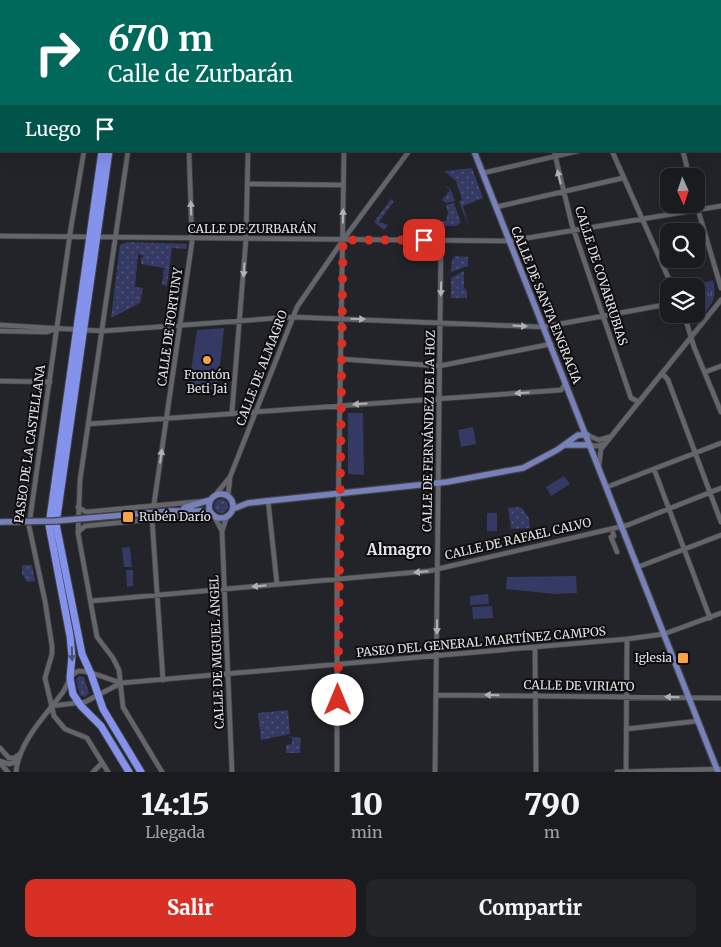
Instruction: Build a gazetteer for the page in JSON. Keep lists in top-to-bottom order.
{
  "streets": {
    "main road": ["CALLE DE SANTA ENGRACIA"],
    "street": [
      "CALLE DE ZURBARÁN",
      "CALLE DE COVARRUBIAS",
      "CALLE DE FORTUNY",
      "CALLE DE ALMAGRO",
      "CALLE DE FERNÁNDEZ DE LA HOZ",
      "PASEO DE LA CASTELLANA",
      "CALLE DE RAFAEL CALVO",
      "PASEO DEL GENERAL MARTÍNEZ CAMPOS",
      "CALLE DE MIGUEL ÁNGEL",
      "CALLE DE VIRIATO"
    ]
  },
  "crossings": [
    ["CALLE DE ZURBARÁN", "CALLE DE COVARRUBIAS"],
    ["CALLE DE ZURBARÁN", "CALLE DE SANTA ENGRACIA"],
    ["CALLE DE ZURBARÁN", "CALLE DE FORTUNY"],
    ["CALLE DE ZURBARÁN", "CALLE DE ALMAGRO"],
    ["CALLE DE ZURBARÁN", "CALLE DE FERNÁNDEZ DE LA HOZ"],
    ["CALLE DE ZURBARÁN", "PASEO DE LA CASTELLANA"],
    ["CALLE DE SANTA ENGRACIA", "CALLE DE RAFAEL CALVO"],
    ["CALLE DE SANTA ENGRACIA", "PASEO DEL GENERAL MARTÍNEZ CAMPOS"],
    ["CALLE DE SANTA ENGRACIA", "CALLE DE VIRIATO"],
    ["CALLE DE ALMAGRO", "CALLE DE MIGUEL ÁNGEL"],
    ["CALLE DE FERNÁNDEZ DE LA HOZ", "CALLE DE RAFAEL CALVO"],
    ["CALLE DE FERNÁNDEZ DE LA HOZ", "PASEO DEL GENERAL MARTÍNEZ CAMPOS"],
    ["CALLE DE FERNÁNDEZ DE LA HOZ", "CALLE DE VIRIATO"],
    ["CALLE DE RAFAEL CALVO", "CALLE DE MIGUEL ÁNGEL"],
    ["PASEO DEL GENERAL MARTÍNEZ CAMPOS", "CALLE DE MIGUEL ÁNGEL"]
  ],
  "one_way": ["CALLE DE FORTUNY"],
  "districts": ["Almagro"],
  "places": {
    "other": ["Frontón Beti Jai"],
    "transit": ["Rubén Darío", "Iglesia"]
  },
  "north": "bottom",
  "page": {
    "turn": ["670 m", "Calle de Zurbarán"],
    "then": "Luego",
    "eta": [
      "14:15",
      "Llegada",
      "10",
      "min",
      "790",
      "m"
    ],
    "buttons": ["Salir", "Compartir"]
  }
}
